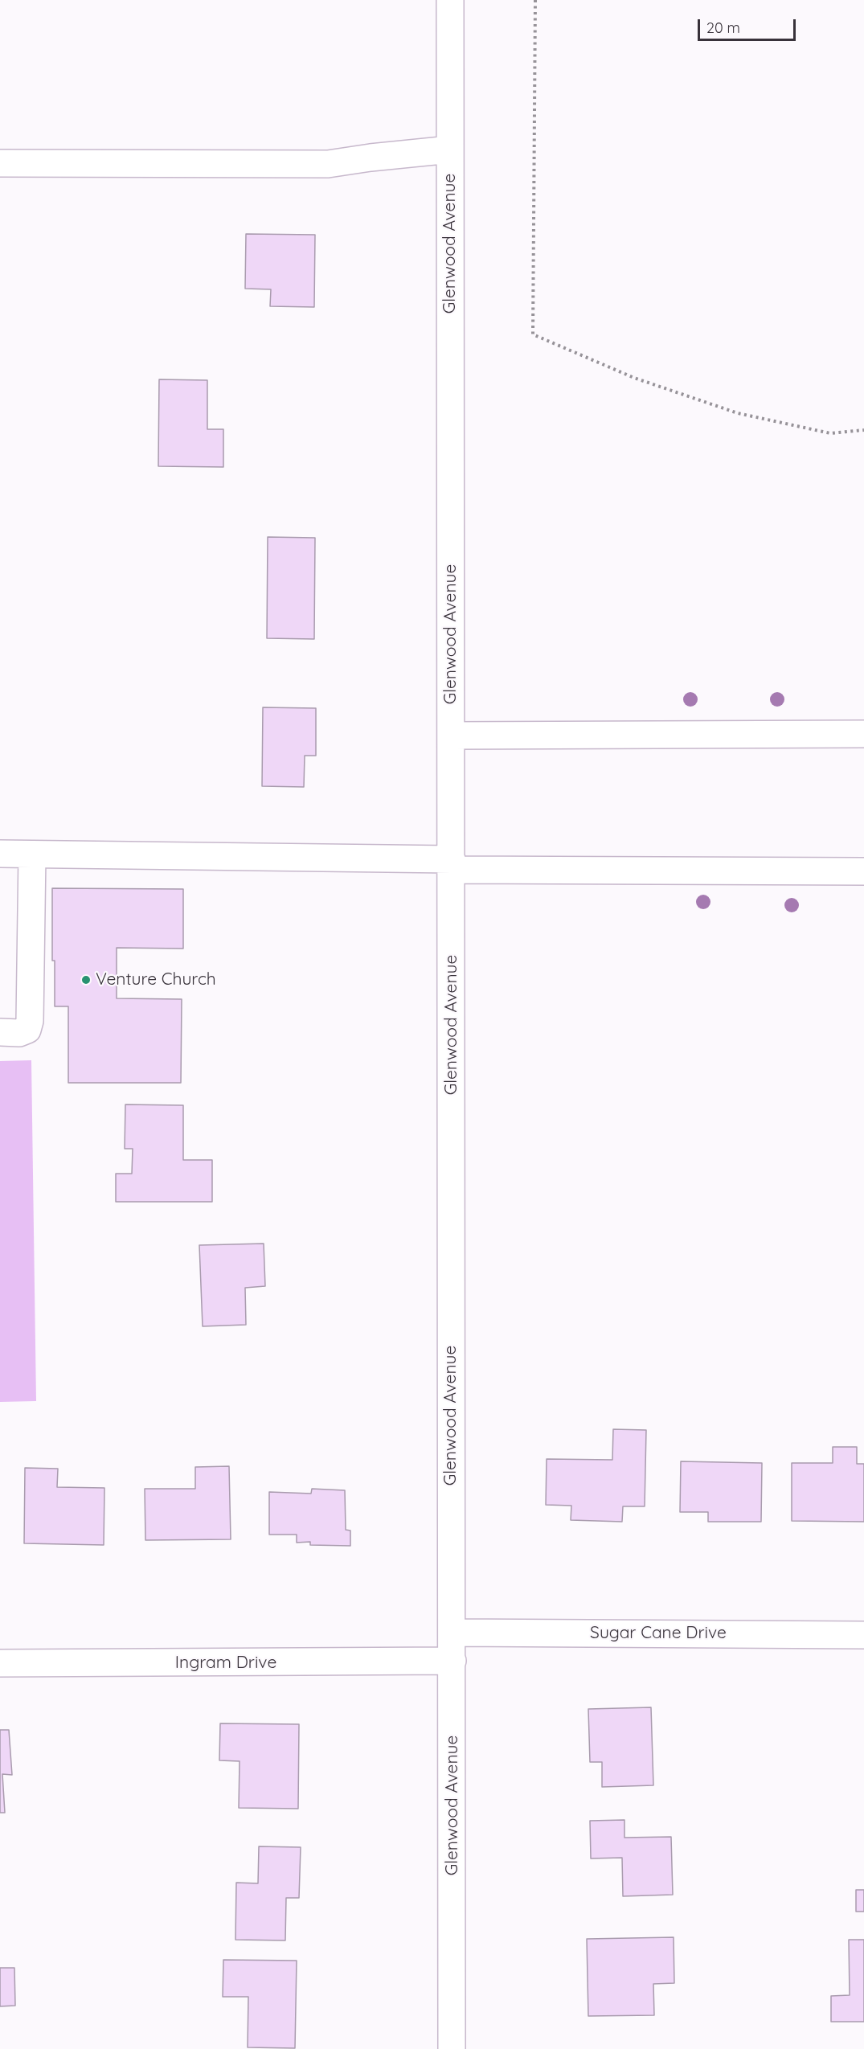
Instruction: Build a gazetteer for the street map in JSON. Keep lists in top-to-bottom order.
{
  "streets": {
    "street": ["Glenwood Avenue", "Sugar Cane Drive", "Ingram Drive"]
  },
  "crossings": [
    ["Glenwood Avenue", "Sugar Cane Drive"],
    ["Glenwood Avenue", "Ingram Drive"]
  ],
  "places": ["Venture Church"],
  "scale_bar": "20 m"
}
